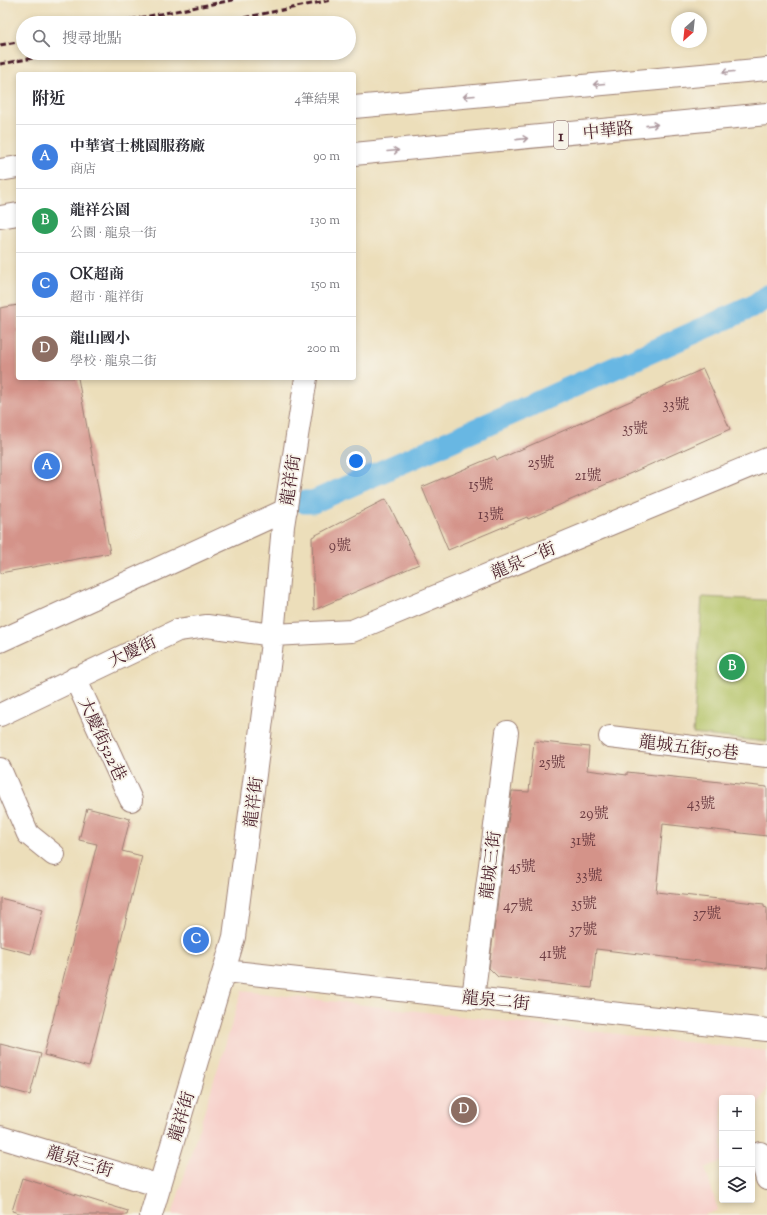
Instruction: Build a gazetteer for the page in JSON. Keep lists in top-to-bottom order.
{
  "streets": {
    "street": [
      "中華路",
      "1",
      "龍祥街",
      "龍泉一街",
      "大慶街",
      "大慶街522巷",
      "龍城五街50巷",
      "龍城三街",
      "龍泉二街",
      "龍泉三街"
    ]
  },
  "crossings": [
    ["龍祥街", "龍泉一街"],
    ["龍祥街", "大慶街"],
    ["龍祥街", "龍泉二街"],
    ["龍祥街", "龍泉三街"],
    ["龍泉一街", "大慶街"],
    ["大慶街", "大慶街522巷"],
    ["龍城三街", "龍泉二街"]
  ],
  "house_numbers": [
    "33號",
    "35號",
    "25號",
    "21號",
    "15號",
    "13號",
    "9號",
    "25號",
    "43號",
    "29號",
    "31號",
    "45號",
    "33號",
    "35號",
    "47號",
    "37號",
    "37號",
    "41號"
  ],
  "north": "bottom left",
  "page": {
    "search": "搜尋地點",
    "heading": ["附近", "4筆結果"],
    "list": [
      {
        "mark": "A",
        "name": "中華賓士桃園服務廠",
        "note": "商店",
        "value": "90 m"
      },
      {
        "mark": "B",
        "name": "龍祥公園",
        "note": "公園 · 龍泉一街",
        "value": "130 m"
      },
      {
        "mark": "C",
        "name": "OK超商",
        "note": "超市 · 龍祥街",
        "value": "150 m"
      },
      {
        "mark": "D",
        "name": "龍山國小",
        "note": "學校 · 龍泉二街",
        "value": "200 m"
      }
    ],
    "pins": [
      "A",
      "B",
      "C",
      "D"
    ],
    "map_buttons": ["+", "−"]
  }
}
